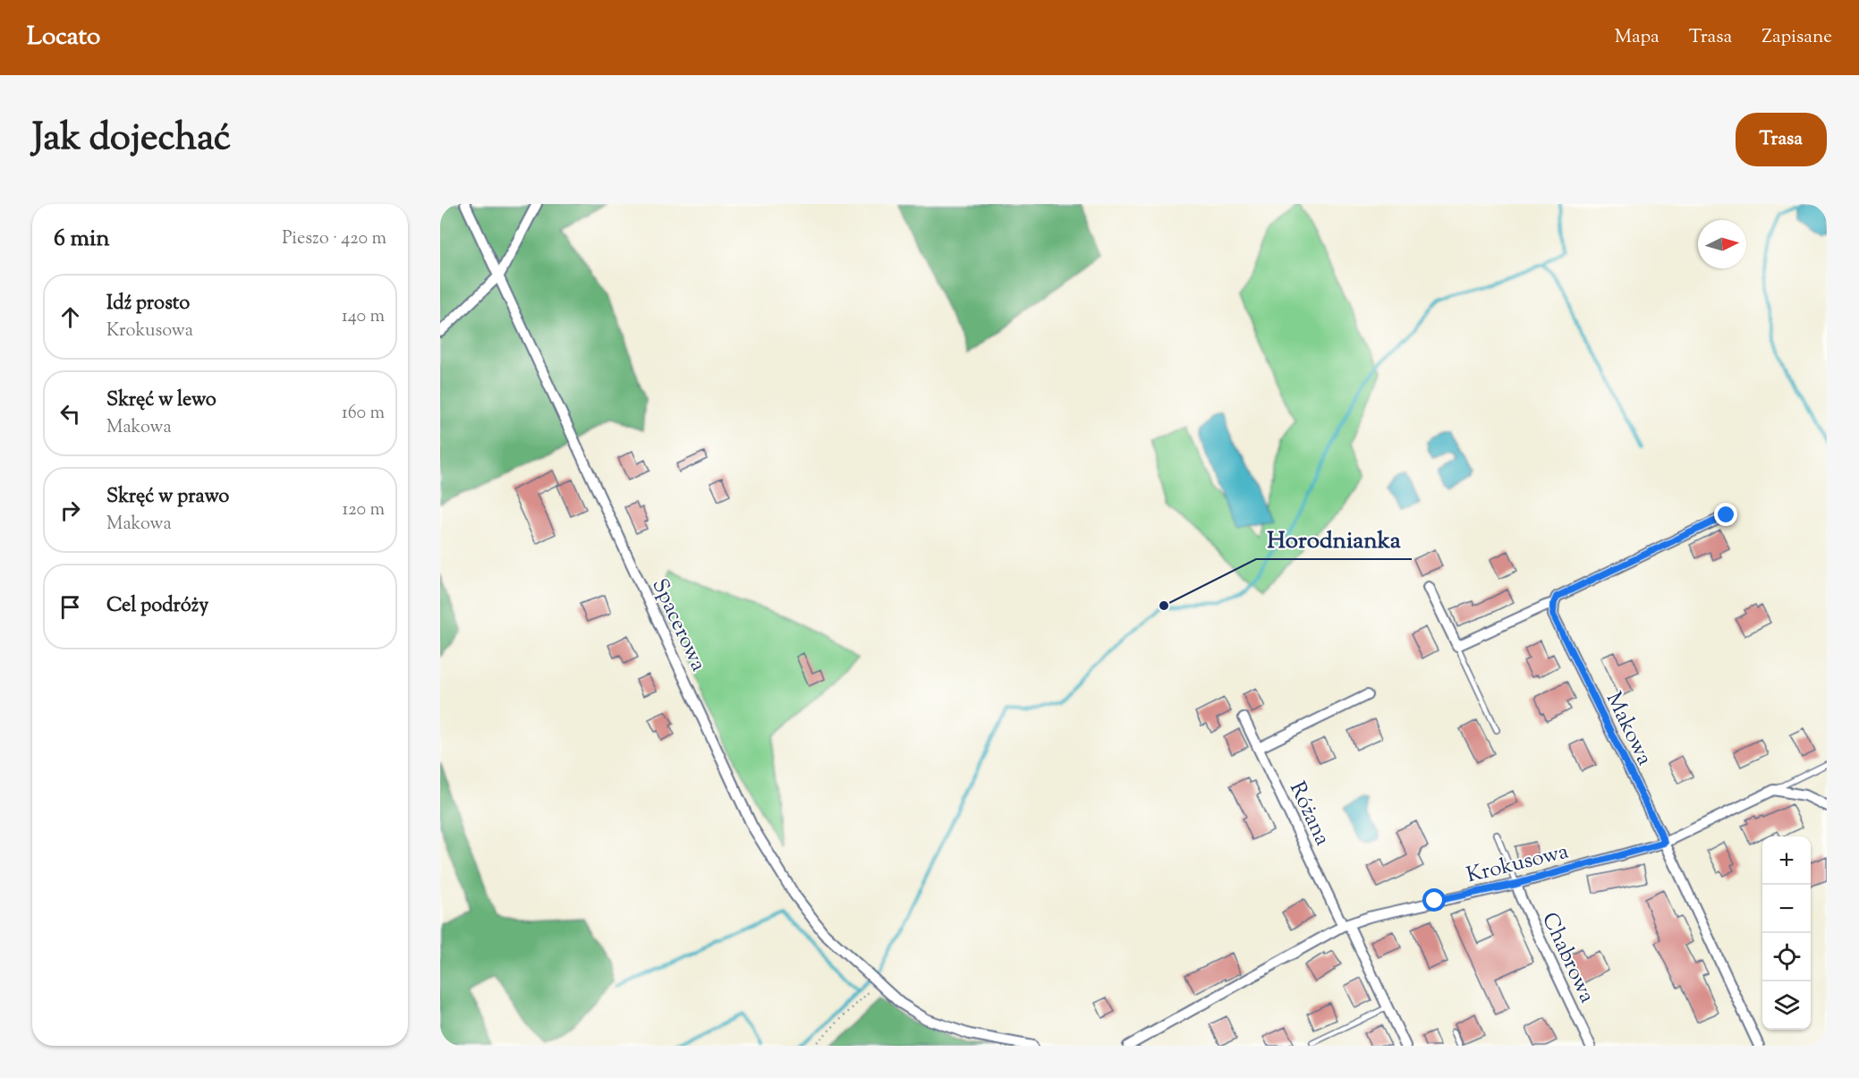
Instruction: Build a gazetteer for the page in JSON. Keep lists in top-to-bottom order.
{
  "streets": {
    "street": [
      "Spacerowa",
      "Makowa",
      "Różana",
      "Krokusowa",
      "Chabrowa"
    ]
  },
  "crossings": [
    ["Makowa", "Krokusowa"],
    ["Różana", "Krokusowa"],
    ["Krokusowa", "Chabrowa"]
  ],
  "places": ["Horodnianka"],
  "north": "right",
  "page": {
    "header": "Locato",
    "nav": ["Mapa", "Trasa", "Zapisane"],
    "title": "Jak dojechać",
    "buttons": "Trasa",
    "heading": ["6 min", "Pieszo · 420 m"],
    "list": [
      ["Idź prosto", "Krokusowa", "140 m"],
      ["Skręć w lewo", "Makowa", "160 m"],
      ["Skręć w prawo", "Makowa", "120 m"],
      "Cel podróży"
    ],
    "map_buttons": ["+", "−"]
  }
}
